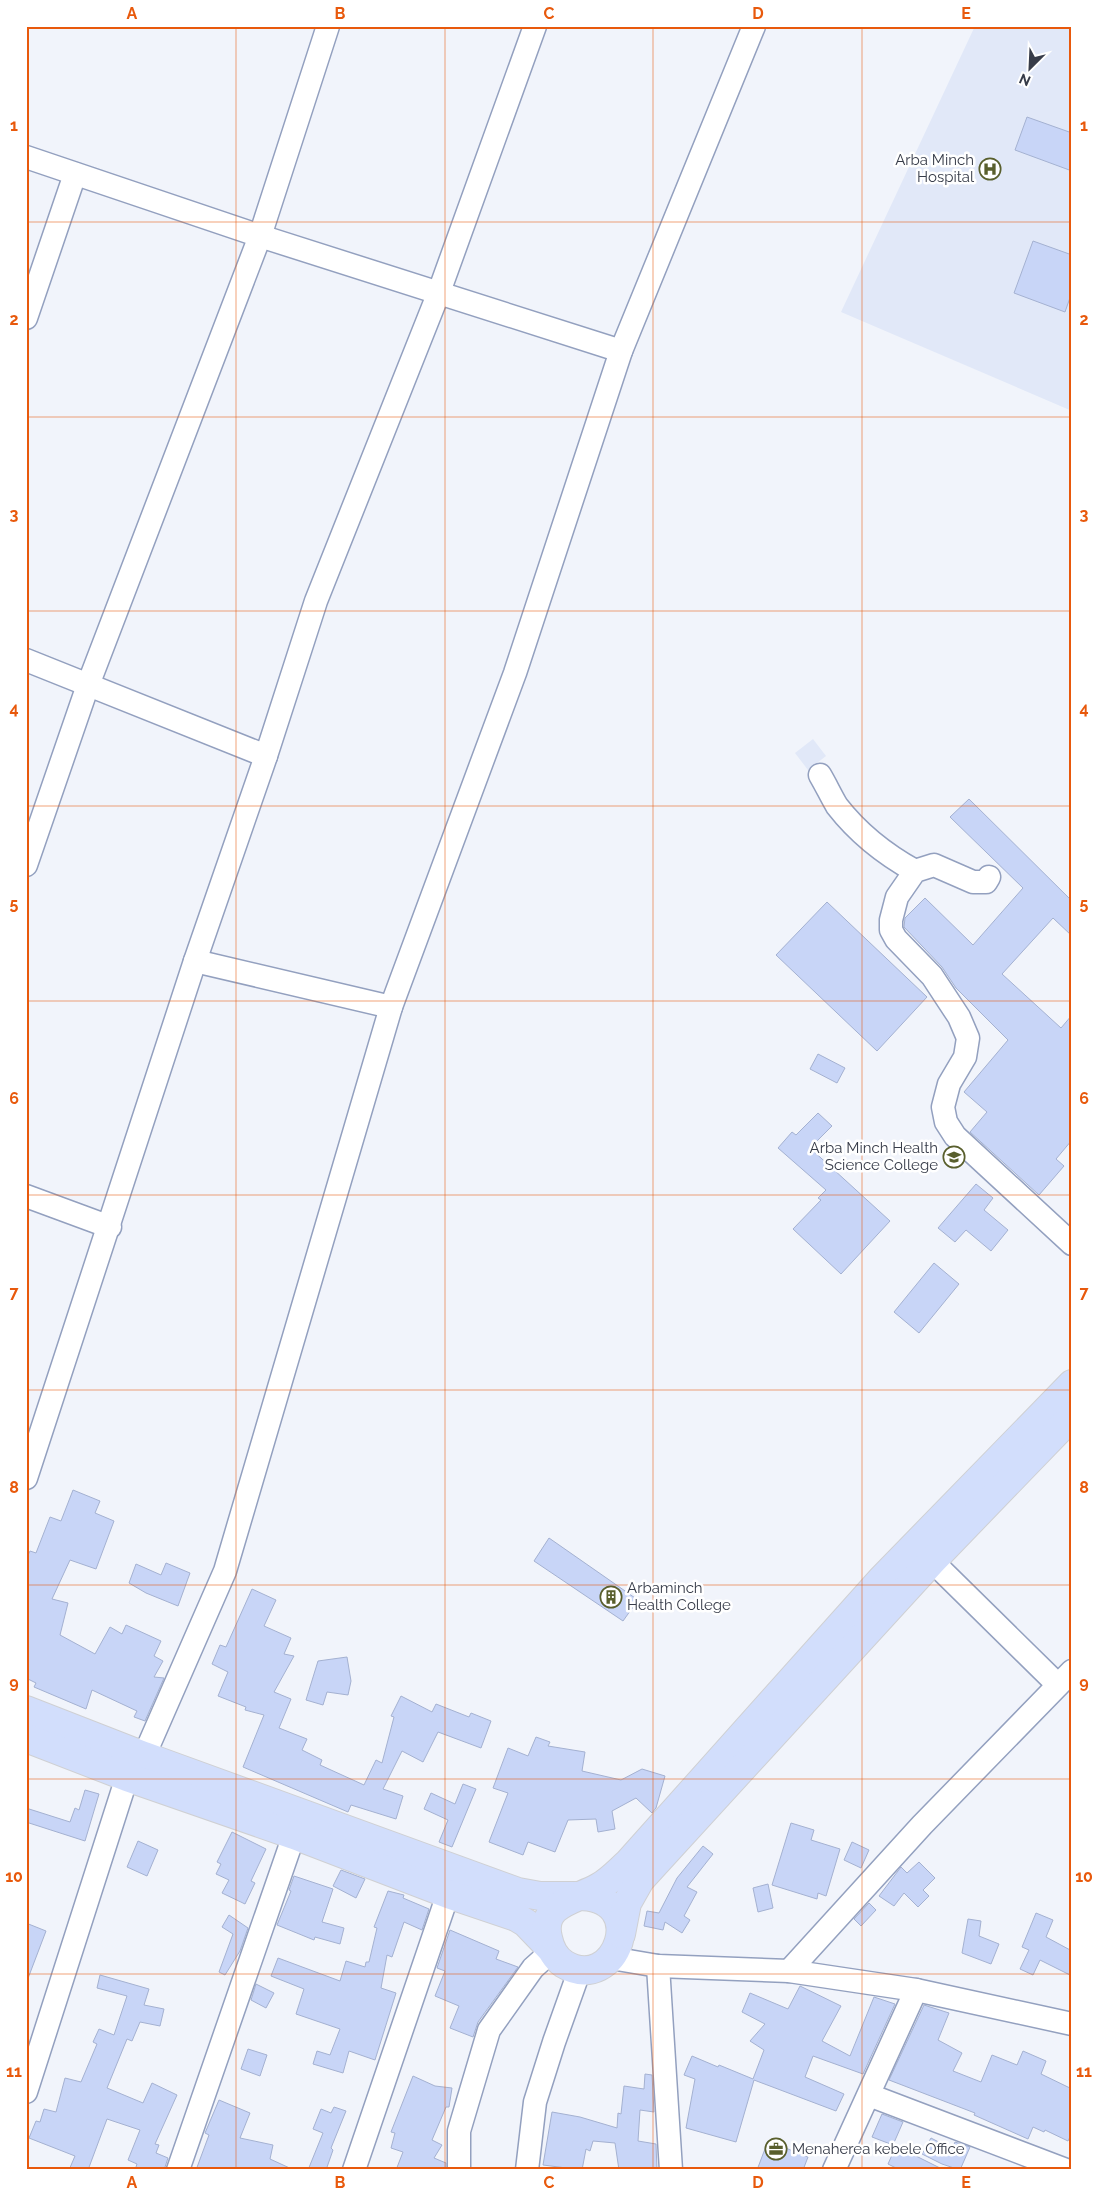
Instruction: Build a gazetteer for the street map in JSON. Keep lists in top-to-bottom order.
{
  "places": {
    "hospital": ["Arba Minch Hospital"],
    "school or university": ["Arba Minch Health Science College"],
    "building": ["Arbaminch Health College"],
    "office": ["Menaherea kebele Office"]
  },
  "north": "bottom left",
  "grid": {
    "columns": [
      "A",
      "B",
      "C",
      "D",
      "E"
    ],
    "rows": [
      "1",
      "2",
      "3",
      "4",
      "5",
      "6",
      "7",
      "8",
      "9",
      "10",
      "11"
    ]
  }
}
